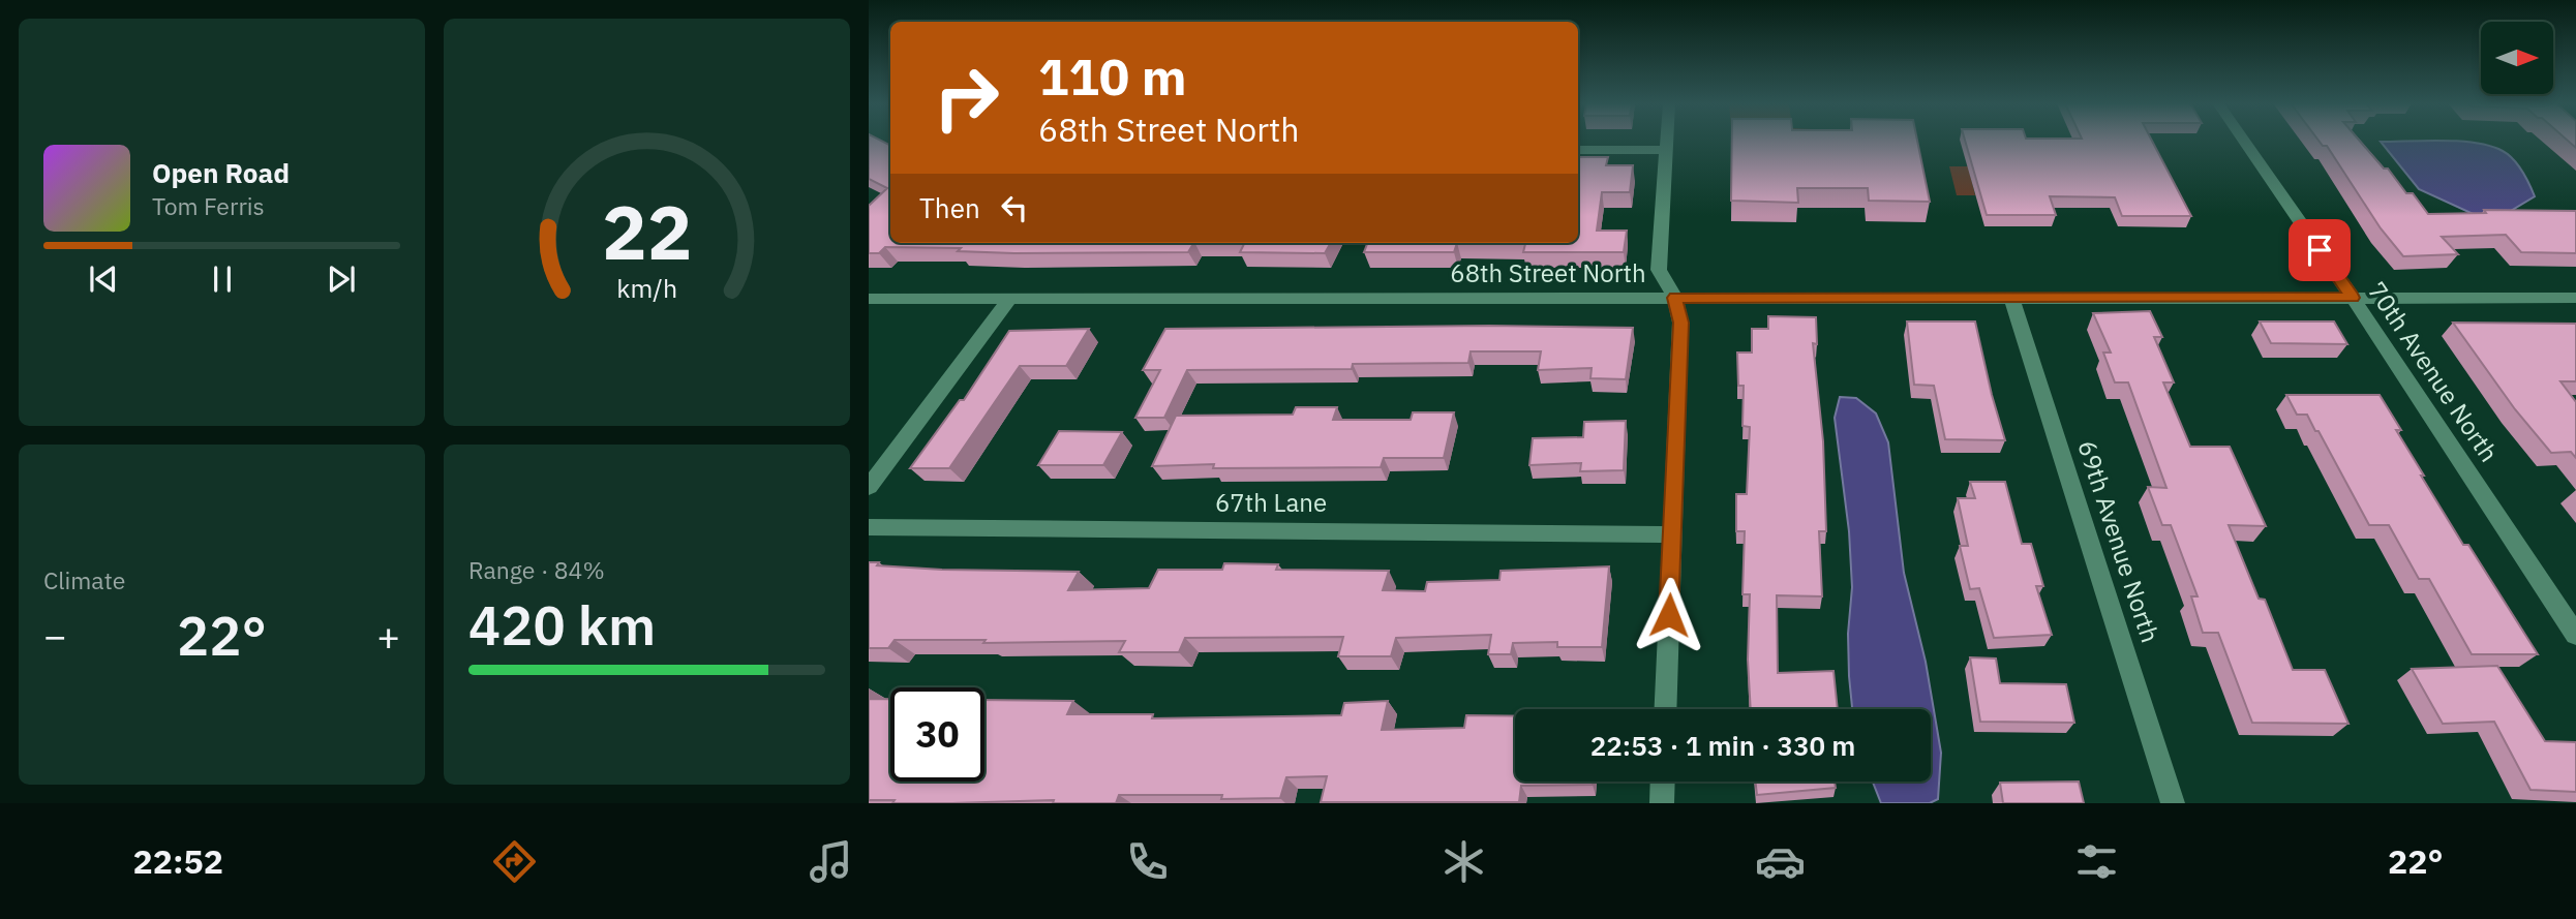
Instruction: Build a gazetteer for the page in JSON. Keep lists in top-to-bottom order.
{
  "streets": {
    "street": [
      "68th Street North",
      "70th Avenue North",
      "67th Lane",
      "69th Avenue North"
    ]
  },
  "crossings": [
    ["68th Street North", "70th Avenue North"],
    ["68th Street North", "69th Avenue North"]
  ],
  "north": "right",
  "page": {
    "turn": ["110 m", "68th Street North"],
    "song": ["Open Road", "Tom Ferris"],
    "then": "Then",
    "tile": [
      "Climate",
      ["Range · 84%", "420 km"]
    ],
    "heat": ["−", "22°", "+"],
    "limit": "30",
    "trip": "22:53 · 1 min · 330 m",
    "tabs": ["22:52", "22°"],
    "gauge": ["22", "km/h"]
  }
}
